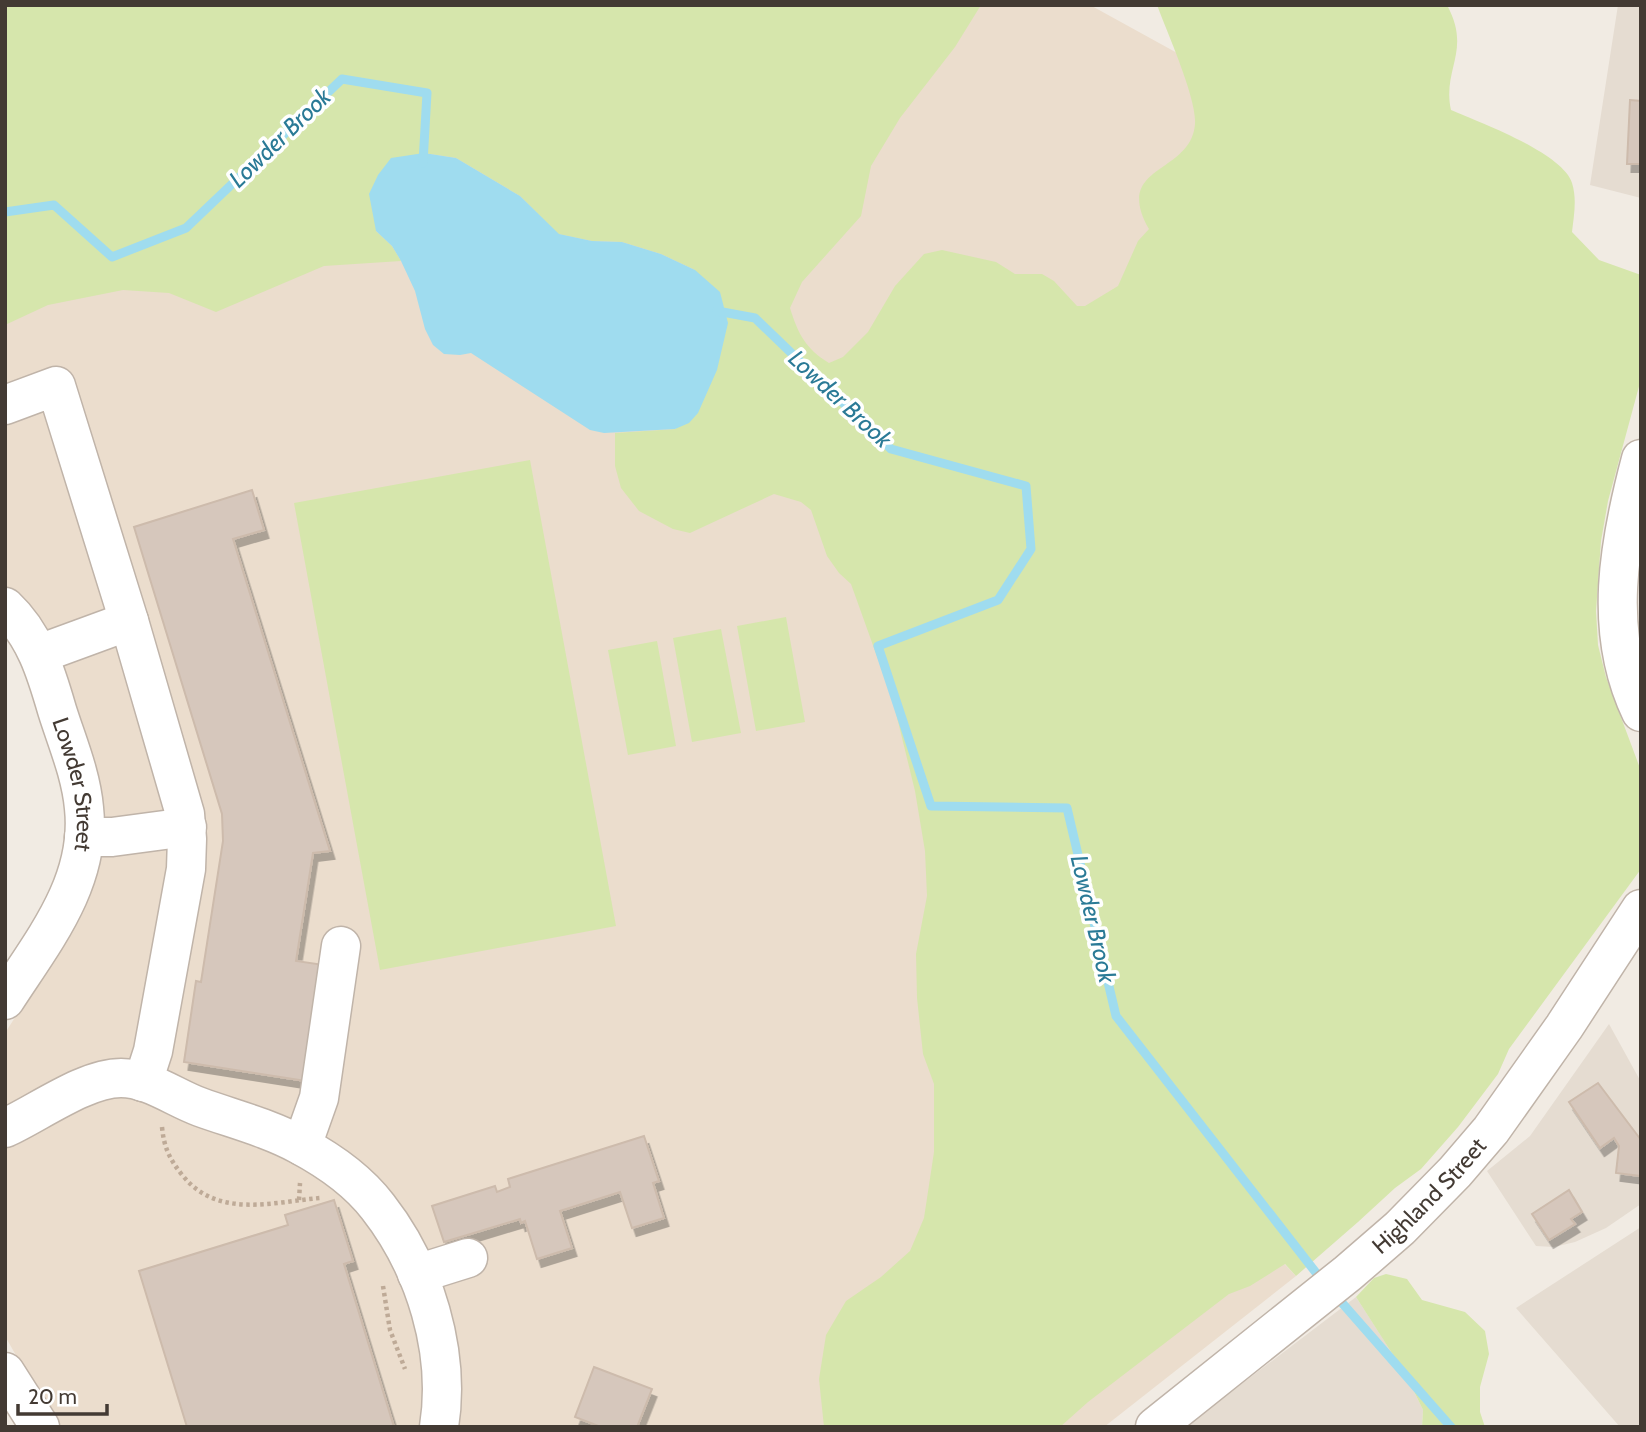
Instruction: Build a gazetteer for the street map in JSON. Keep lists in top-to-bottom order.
{
  "streets": {
    "street": ["Lowder Street", "Highland Street"]
  },
  "water": ["Lowder Brook"],
  "scale_bar": "20 m"
}
